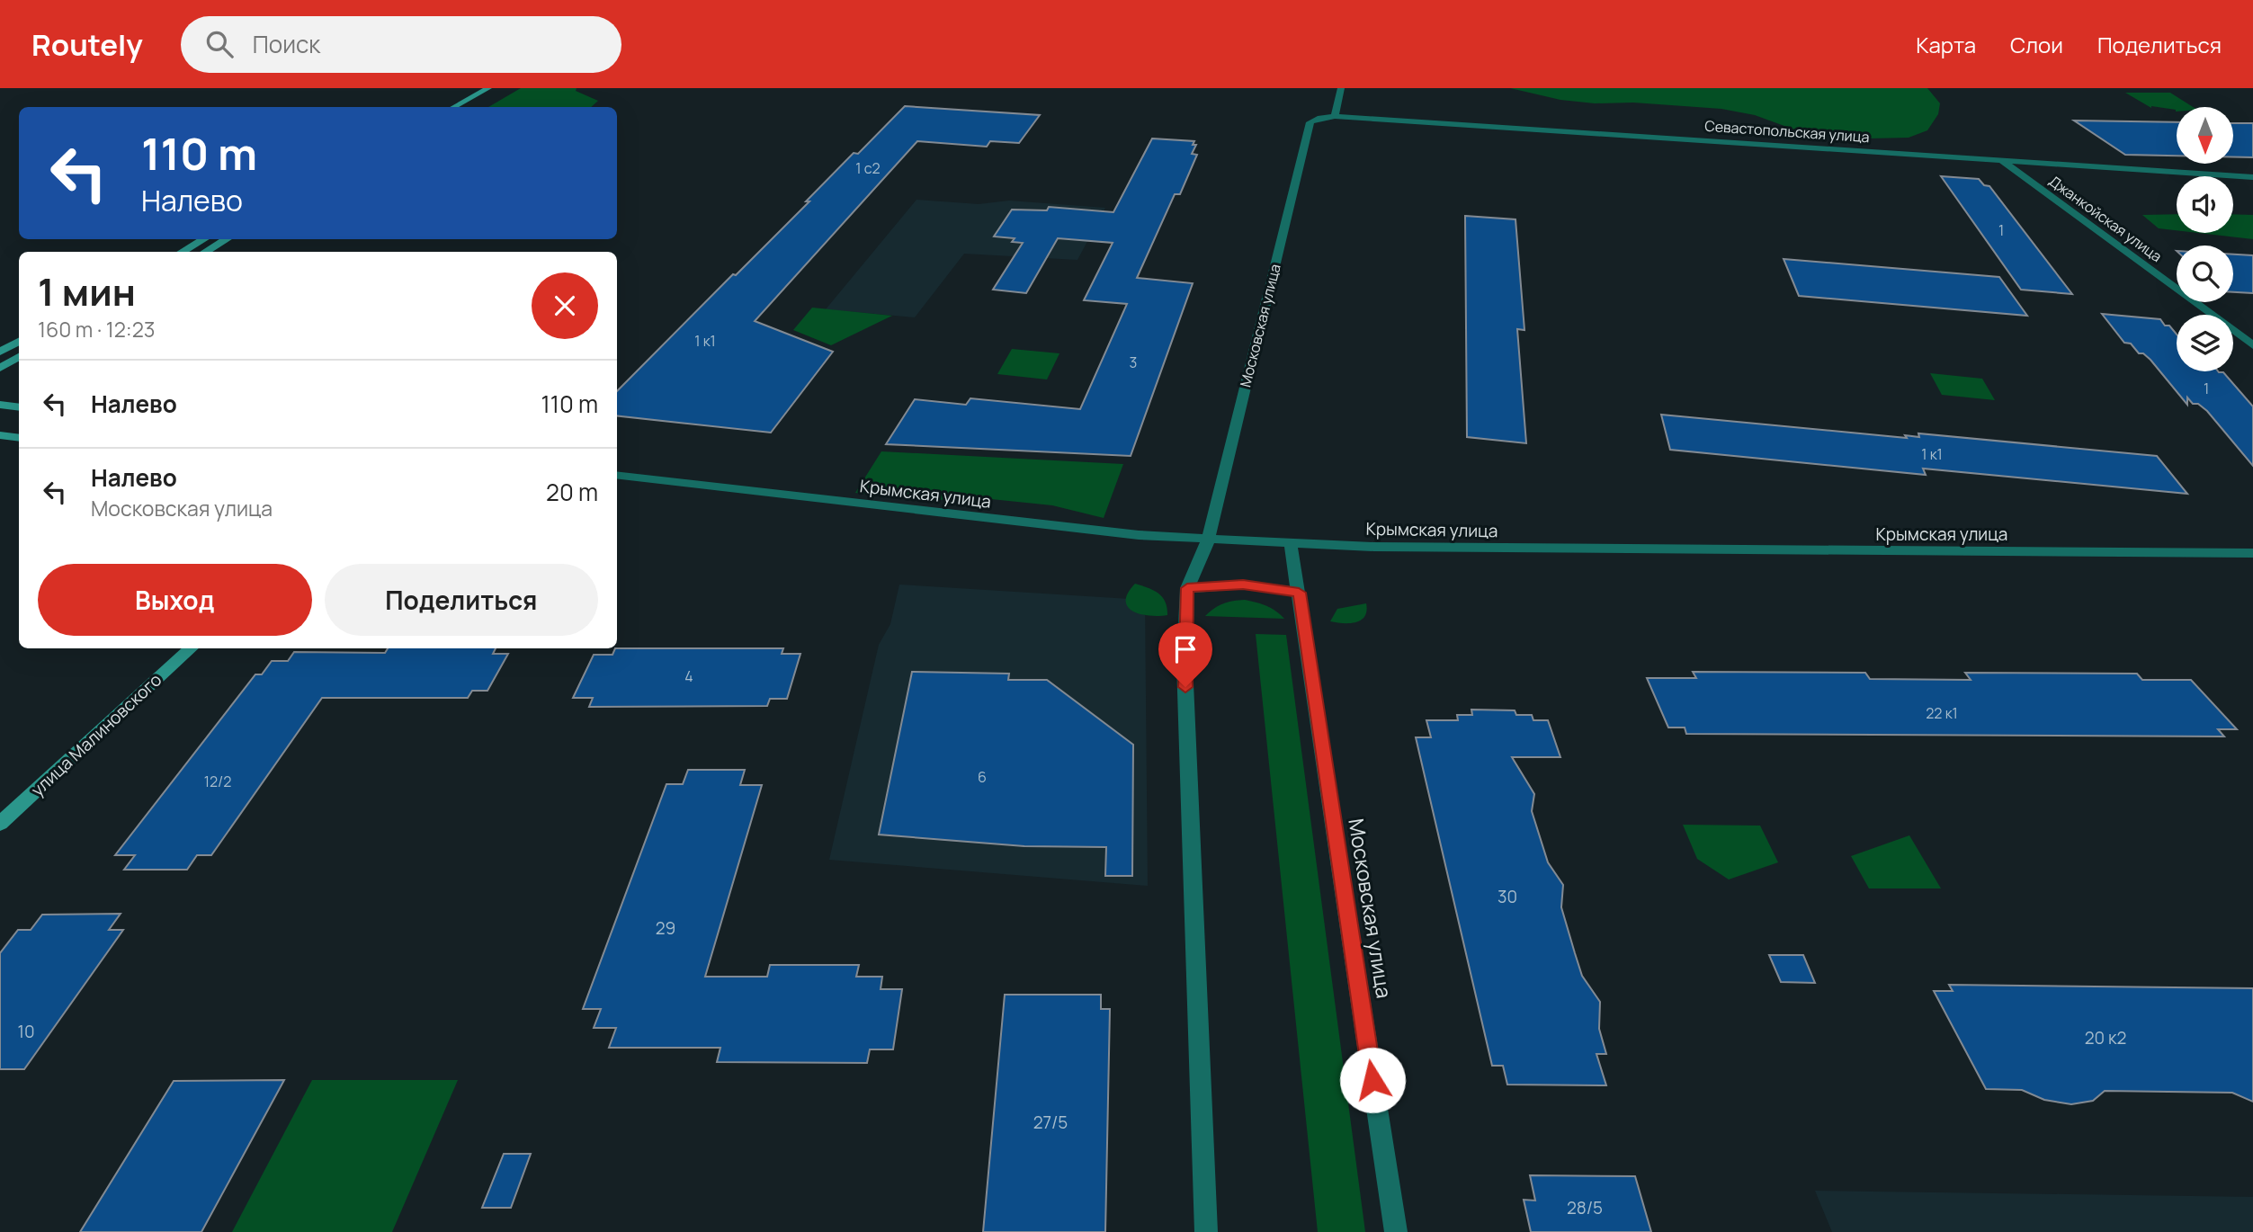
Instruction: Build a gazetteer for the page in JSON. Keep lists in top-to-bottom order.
{
  "streets": {
    "main road": ["улица Малиновского"],
    "street": [
      "Севастопольская улица",
      "Джанкойская улица",
      "Московская улица",
      "Крымская улица"
    ]
  },
  "crossings": [
    ["Севастопольская улица", "Джанкойская улица"],
    ["Севастопольская улица", "Московская улица"],
    ["Московская улица", "Крымская улица"]
  ],
  "house_numbers": [
    "1 с2",
    "1",
    "1 к1",
    "3",
    "1",
    "1 к1",
    "4",
    "22 к1",
    "6",
    "12/2",
    "30",
    "29",
    "10",
    "20 к2",
    "27/5",
    "28/5"
  ],
  "north": "bottom",
  "page": {
    "header": "Routely",
    "search": "Поиск",
    "nav": ["Карта", "Слои", "Поделиться"],
    "turn": ["110 m", "Налево"],
    "heading": ["1 мин", "160 m · 12:23"],
    "list": [
      {
        "name": "Налево",
        "value": "110 m"
      },
      {
        "name": "Налево",
        "note": "Московская улица",
        "value": "20 m"
      }
    ],
    "buttons": ["Выход", "Поделиться"]
  }
}
